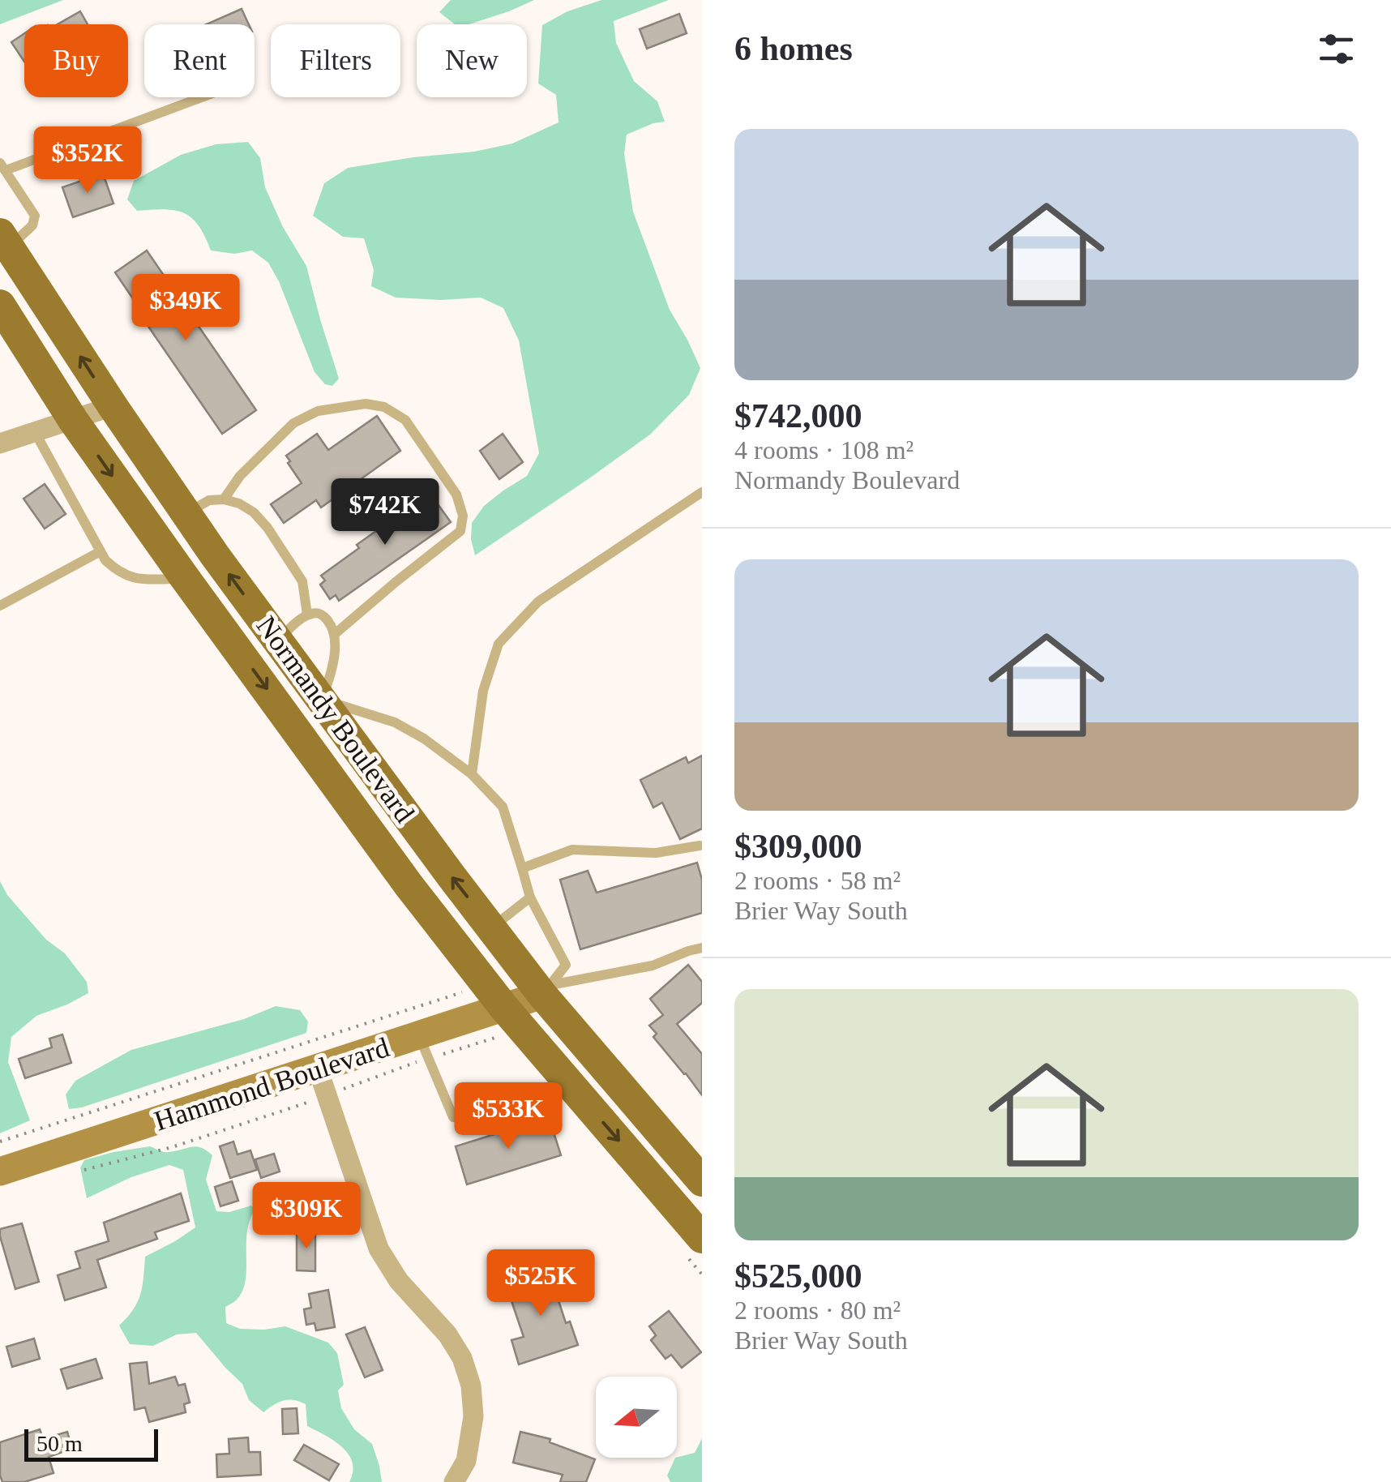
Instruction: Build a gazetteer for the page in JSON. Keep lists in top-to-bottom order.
{
  "streets": {
    "main road": ["Normandy Boulevard"],
    "street": ["Hammond Boulevard"]
  },
  "crossings": [
    ["Normandy Boulevard", "Hammond Boulevard"]
  ],
  "scale_bar": "50 m",
  "north": "left",
  "page": {
    "heading": "6 homes",
    "chip": [
      "Buy",
      "Rent",
      "Filters",
      "New"
    ],
    "list": [
      {
        "name": "$742,000",
        "note": "4 rooms · 108 m² · Normandy Boulevard"
      },
      {
        "name": "$309,000",
        "note": "2 rooms · 58 m² · Brier Way South"
      },
      {
        "name": "$525,000",
        "note": "2 rooms · 80 m² · Brier Way South"
      }
    ],
    "price": [
      "$352K",
      "$349K",
      "$742K",
      "$533K",
      "$309K",
      "$525K"
    ],
    "scale": "50 m"
  }
}
